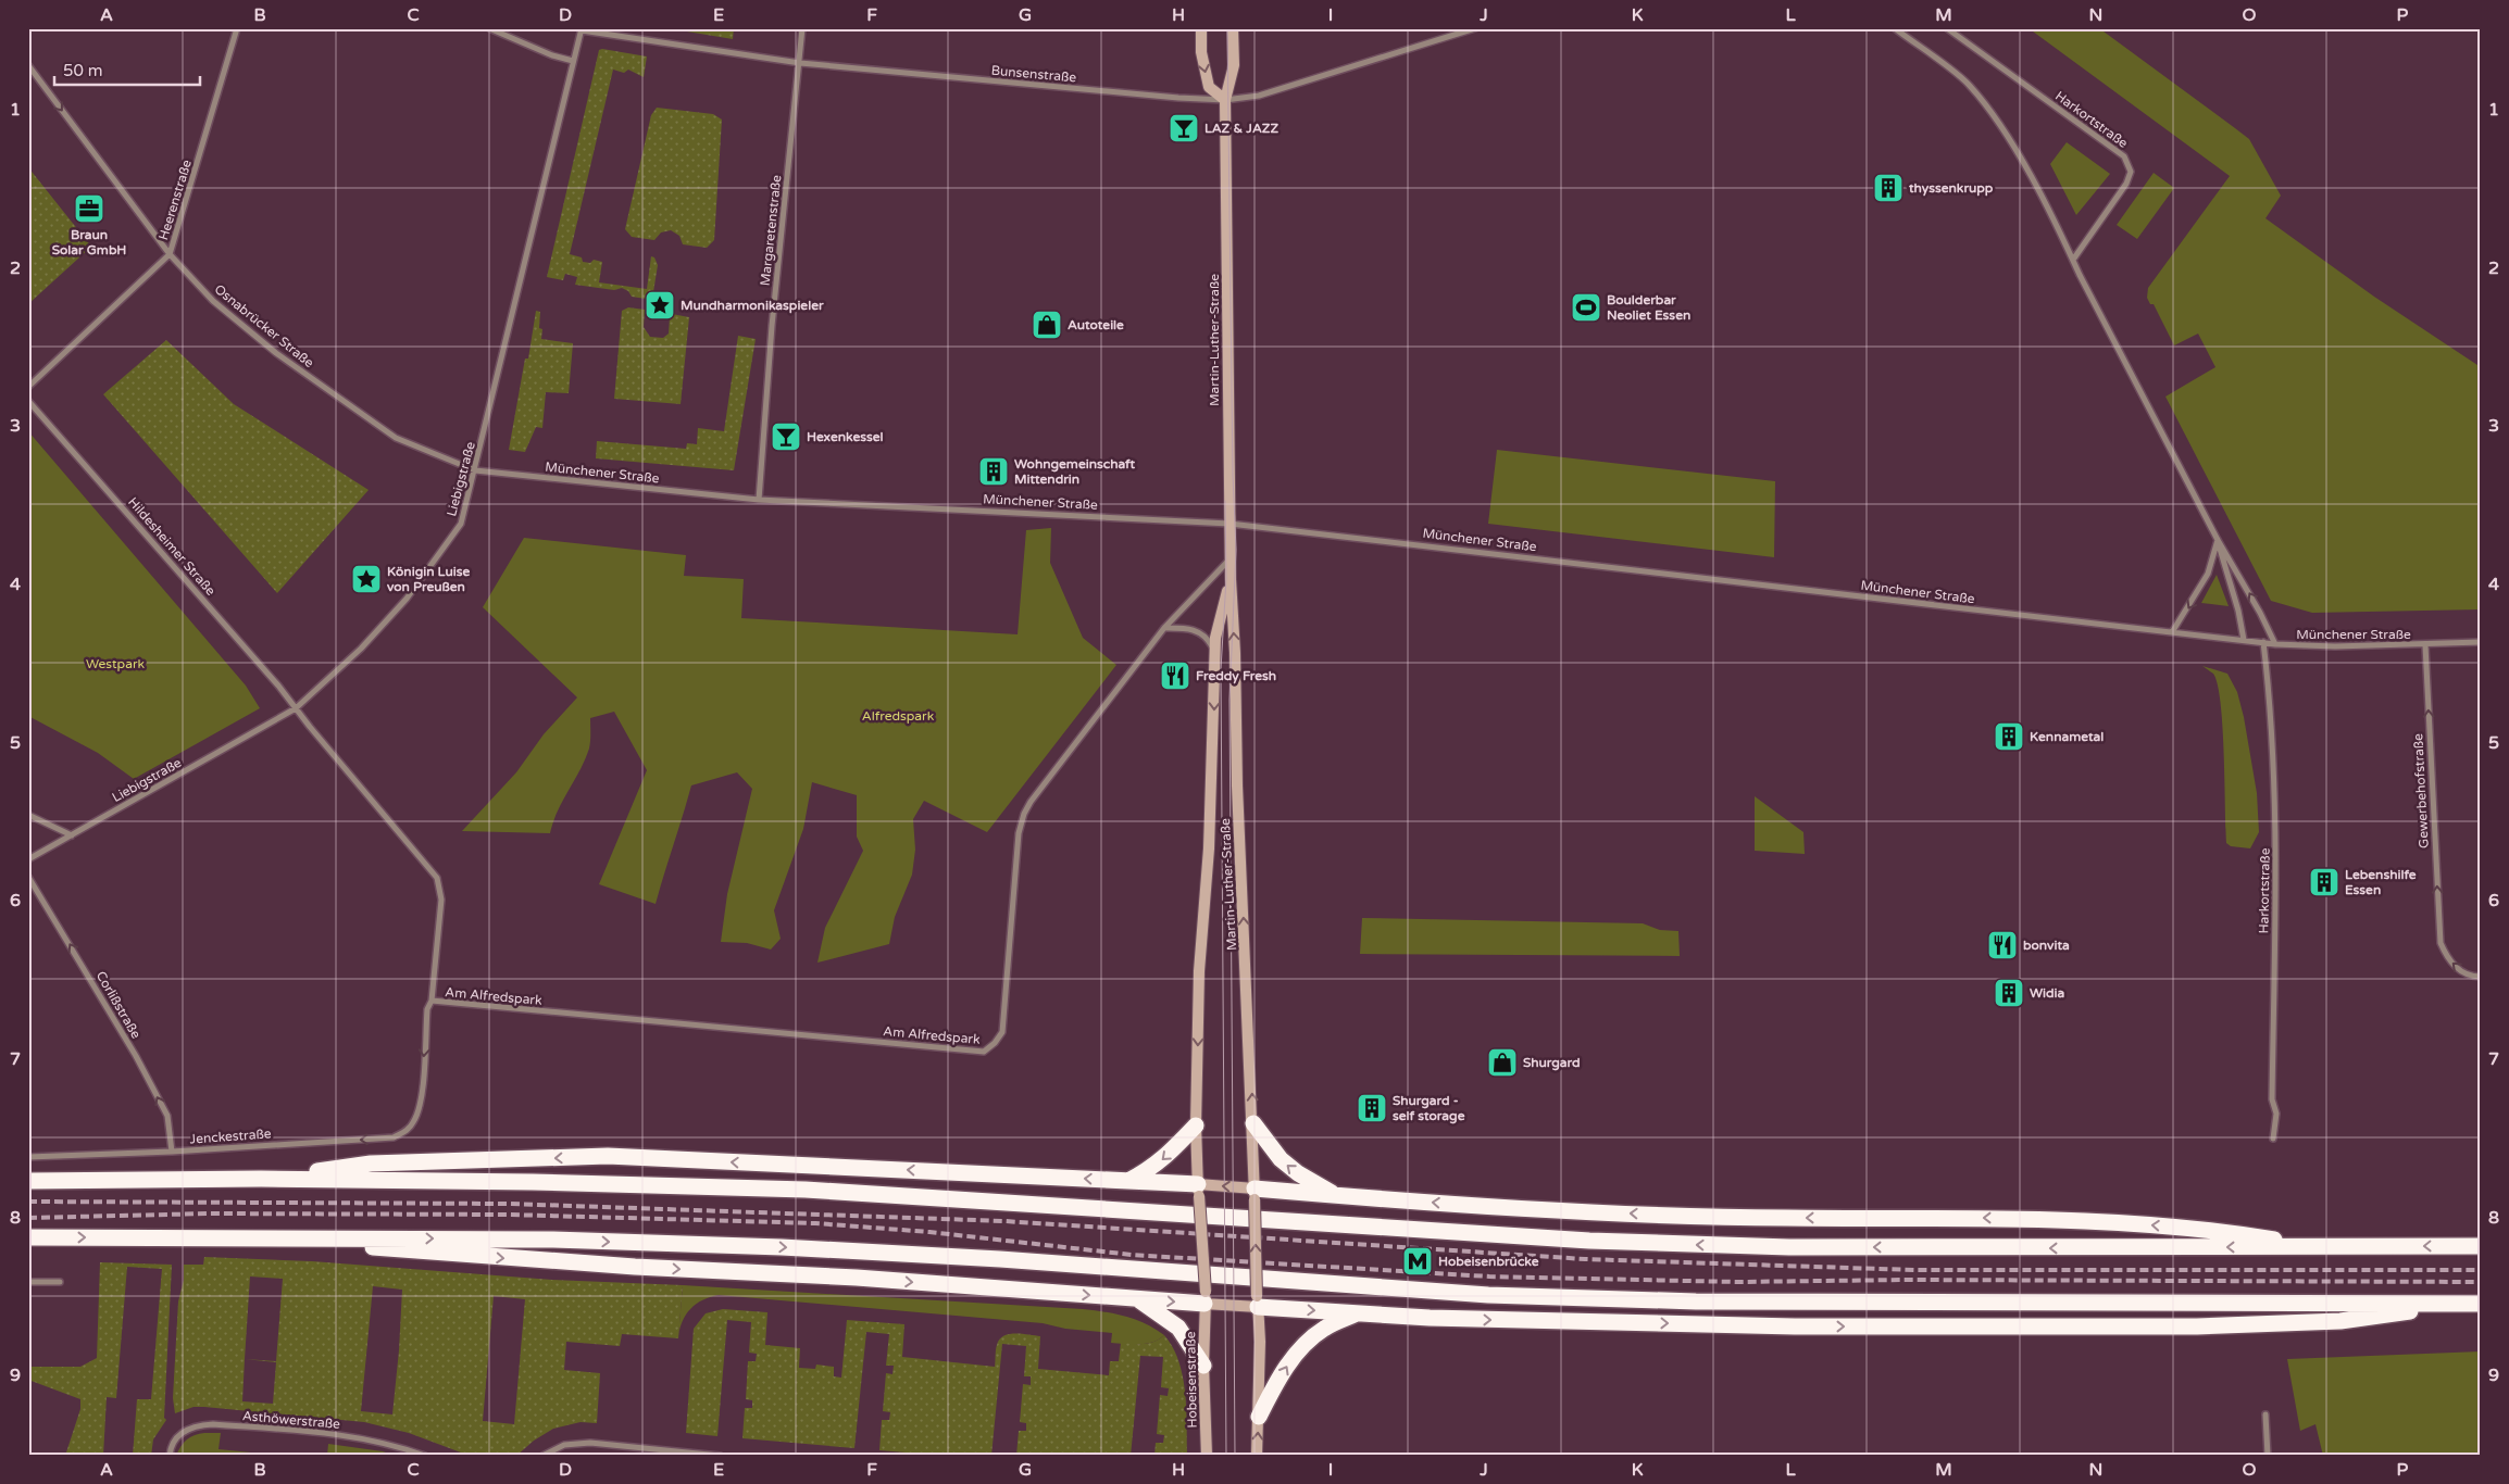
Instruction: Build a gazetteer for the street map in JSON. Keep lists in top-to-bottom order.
{
  "streets": {
    "main road": ["Martin-Luther-Straße", "Hobeisenstraße"],
    "street": [
      "Bunsenstraße",
      "Harkortstraße",
      "Heerenstraße",
      "Margaretenstraße",
      "Osnabrücker Straße",
      "Münchener Straße",
      "Liebigstraße",
      "Hildesheimer Straße",
      "Gewerbehofstraße",
      "Am Alfredspark",
      "Corlißstraße",
      "Jenckestraße",
      "Asthöwerstraße"
    ]
  },
  "crossings": [
    ["Bunsenstraße", "Margaretenstraße"],
    ["Bunsenstraße", "Martin-Luther-Straße"],
    ["Bunsenstraße", "Liebigstraße"],
    ["Harkortstraße", "Münchener Straße"],
    ["Heerenstraße", "Osnabrücker Straße"],
    ["Margaretenstraße", "Münchener Straße"],
    ["Osnabrücker Straße", "Münchener Straße"],
    ["Osnabrücker Straße", "Liebigstraße"],
    ["Martin-Luther-Straße", "Münchener Straße"],
    ["Martin-Luther-Straße", "Am Alfredspark"],
    ["Martin-Luther-Straße", "Hobeisenstraße"],
    ["Münchener Straße", "Liebigstraße"],
    ["Münchener Straße", "Gewerbehofstraße"],
    ["Liebigstraße", "Hildesheimer Straße"],
    ["Liebigstraße", "Am Alfredspark"],
    ["Hildesheimer Straße", "Am Alfredspark"],
    ["Am Alfredspark", "Jenckestraße"],
    ["Corlißstraße", "Jenckestraße"]
  ],
  "one_way": [
    "Osnabrücker Straße",
    "Gewerbehofstraße",
    "Corlißstraße",
    "Jenckestraße"
  ],
  "parks": ["Westpark", "Alfredspark"],
  "places": {
    "bar": ["LAZ & JAZZ", "Hexenkessel"],
    "building": [
      "thyssenkrupp",
      "Wohngemeinschaft Mittendrin",
      "Kennametal",
      "Lebenshilfe Essen",
      "Widia",
      "Shurgard - self storage"
    ],
    "office": ["Braun Solar GmbH"],
    "place": ["Mundharmonikaspieler", "Königin Luise von Preußen"],
    "sports": ["Boulderbar Neoliet Essen"],
    "shop": ["Autoteile", "Shurgard"],
    "restaurant": ["Freddy Fresh", "bonvita"],
    "metro station": ["Hobeisenbrücke"]
  },
  "scale_bar": "50 m",
  "grid": {
    "columns": [
      "A",
      "B",
      "C",
      "D",
      "E",
      "F",
      "G",
      "H",
      "I",
      "J",
      "K",
      "L",
      "M",
      "N",
      "O",
      "P"
    ],
    "rows": [
      "1",
      "2",
      "3",
      "4",
      "5",
      "6",
      "7",
      "8",
      "9"
    ]
  }
}
